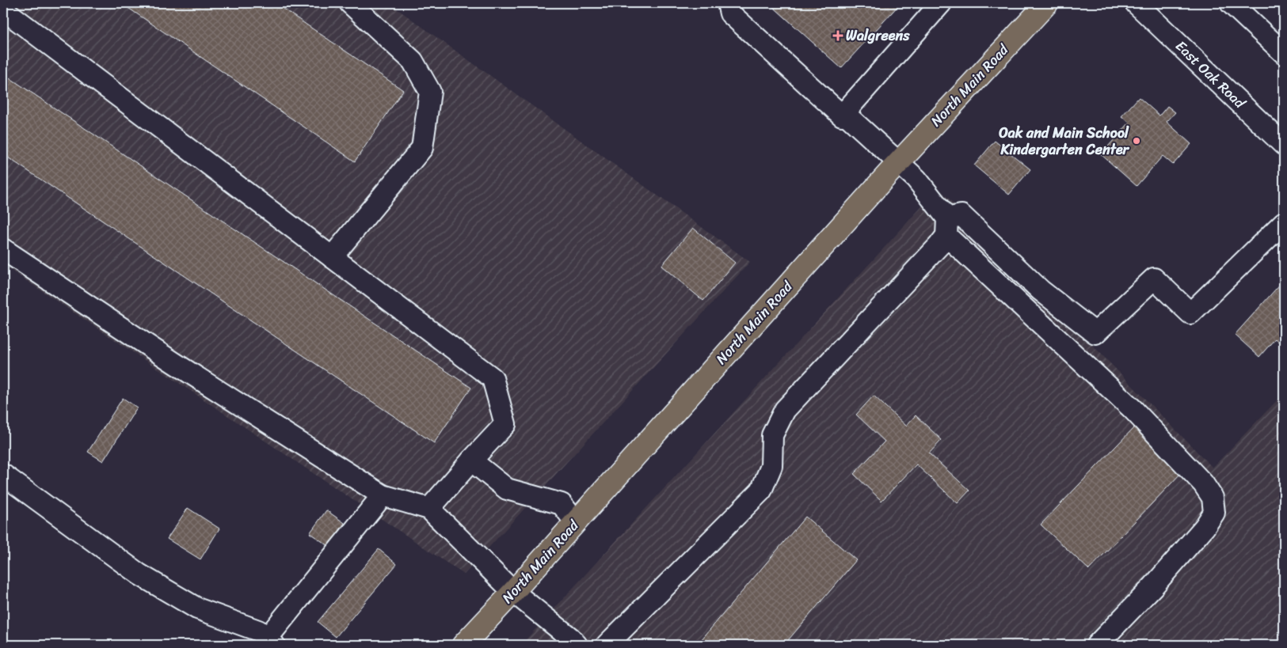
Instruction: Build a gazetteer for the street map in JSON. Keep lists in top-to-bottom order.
{
  "streets": {
    "main road": ["North Main Road"],
    "street": ["East Oak Road"]
  },
  "places": {
    "health": ["Walgreens"],
    "other": ["Oak and Main School Kindergarten Center"]
  }
}
